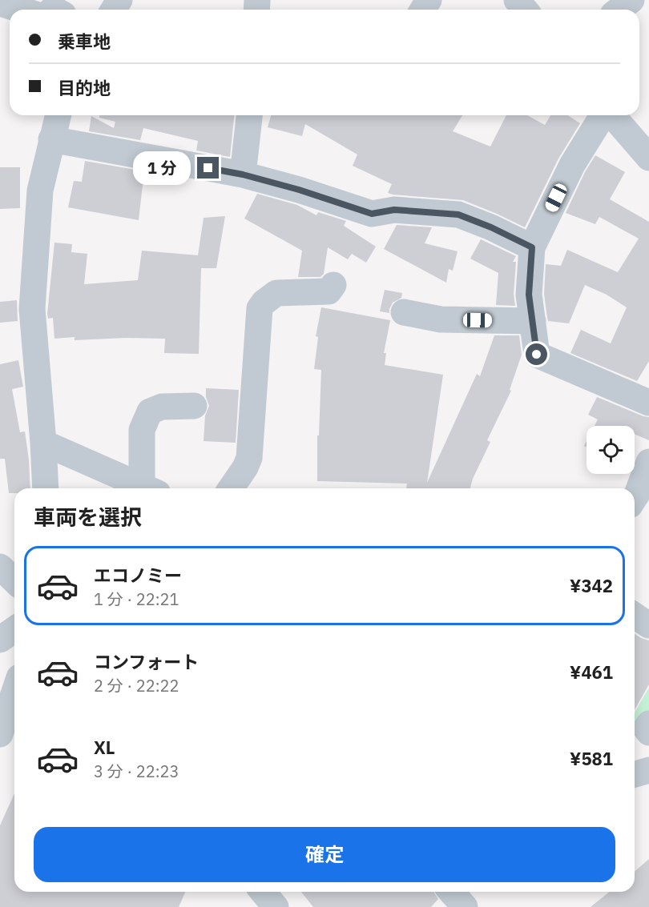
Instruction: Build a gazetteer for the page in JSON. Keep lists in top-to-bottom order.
{
  "page": {
    "banner": ["乗車地", "目的地"],
    "bubble": "1 分",
    "heading": "車両を選択",
    "list": [
      {
        "name": "エコノミー",
        "note": "1 分 · 22:21",
        "value": "¥342"
      },
      {
        "name": "コンフォート",
        "note": "2 分 · 22:22",
        "value": "¥461"
      },
      {
        "name": "XL",
        "note": "3 分 · 22:23",
        "value": "¥581"
      }
    ],
    "buttons": "確定"
  }
}
